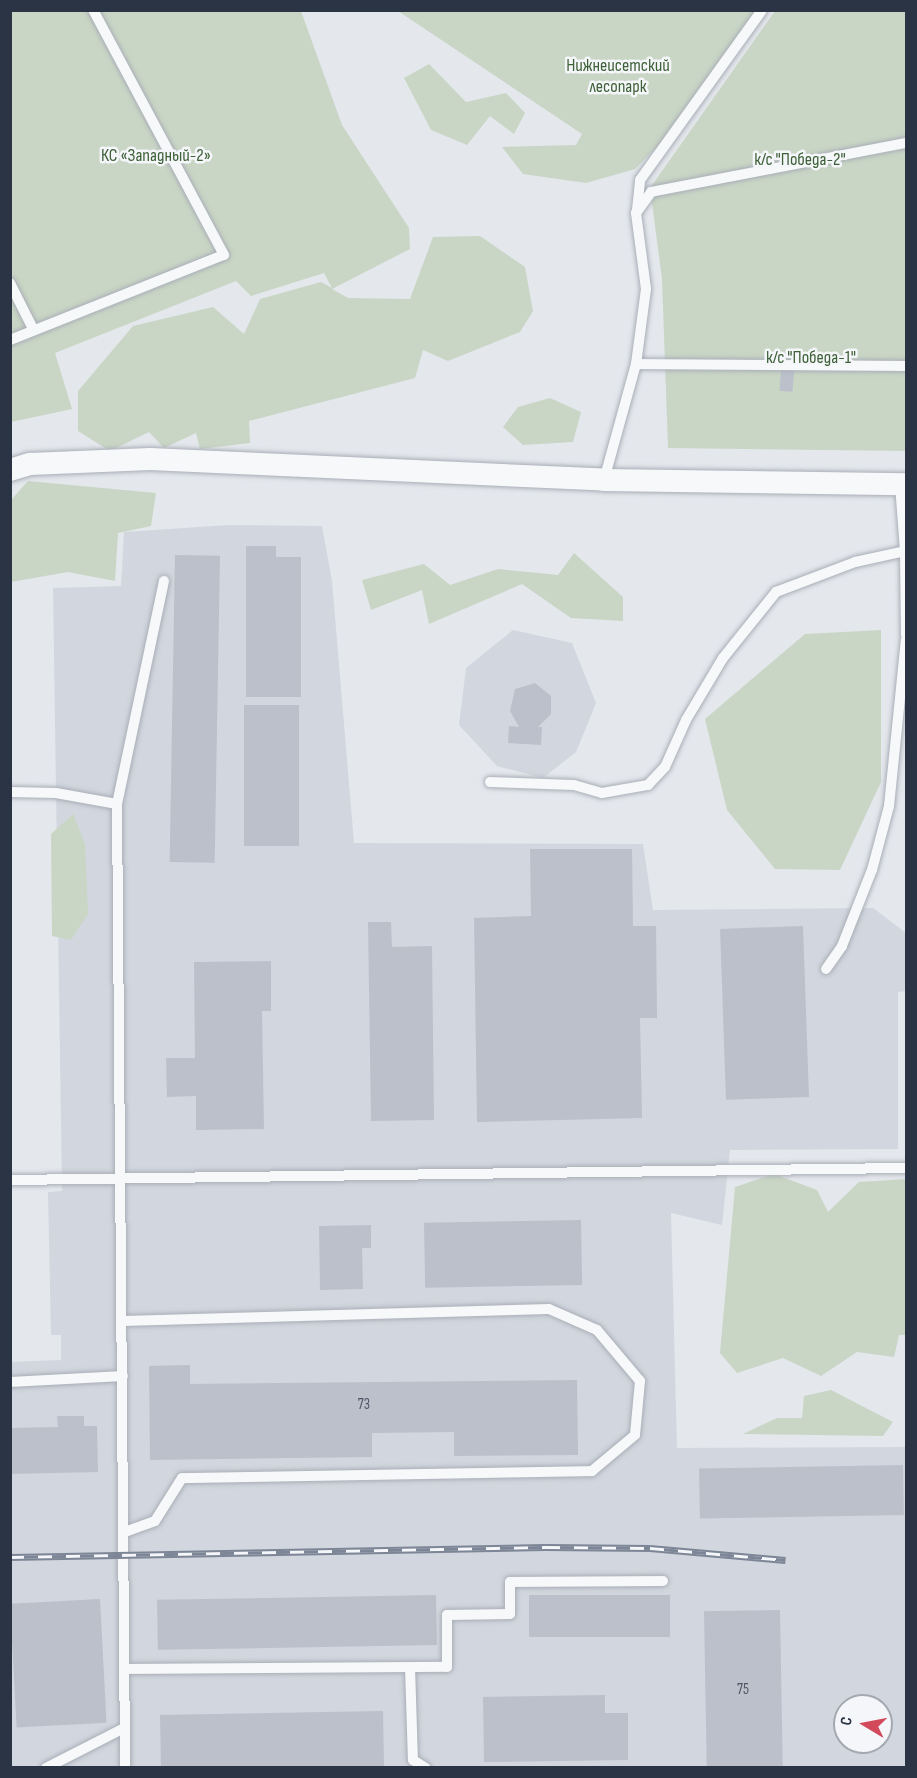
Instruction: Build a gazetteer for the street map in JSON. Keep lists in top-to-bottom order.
{
  "parks": [
    "Нижнеисетский лесопарк",
    "КС «Западный-2»",
    "к/с \"Победа-2\"",
    "к/с \"Победа-1\""
  ],
  "house_numbers": ["73", "75"],
  "north": "left"
}
